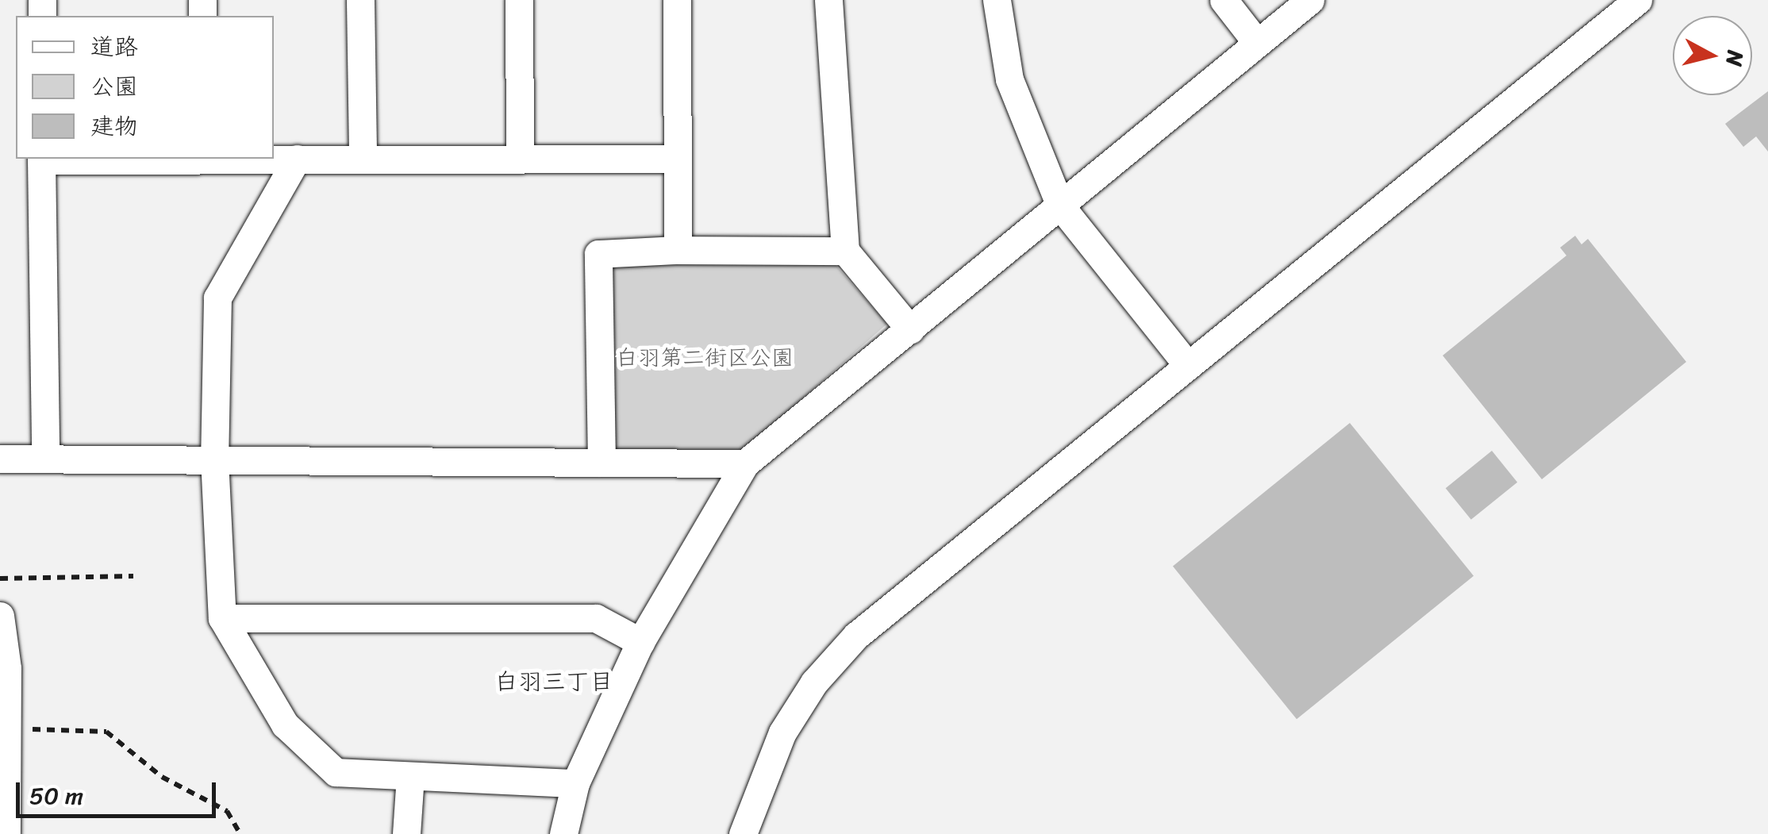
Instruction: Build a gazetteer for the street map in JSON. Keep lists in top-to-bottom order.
{
  "districts": ["白羽三丁目"],
  "parks": ["白羽第二街区公園"],
  "legend": ["道路", "公園", "建物"],
  "scale_bar": "50 m",
  "north": "right"
}
